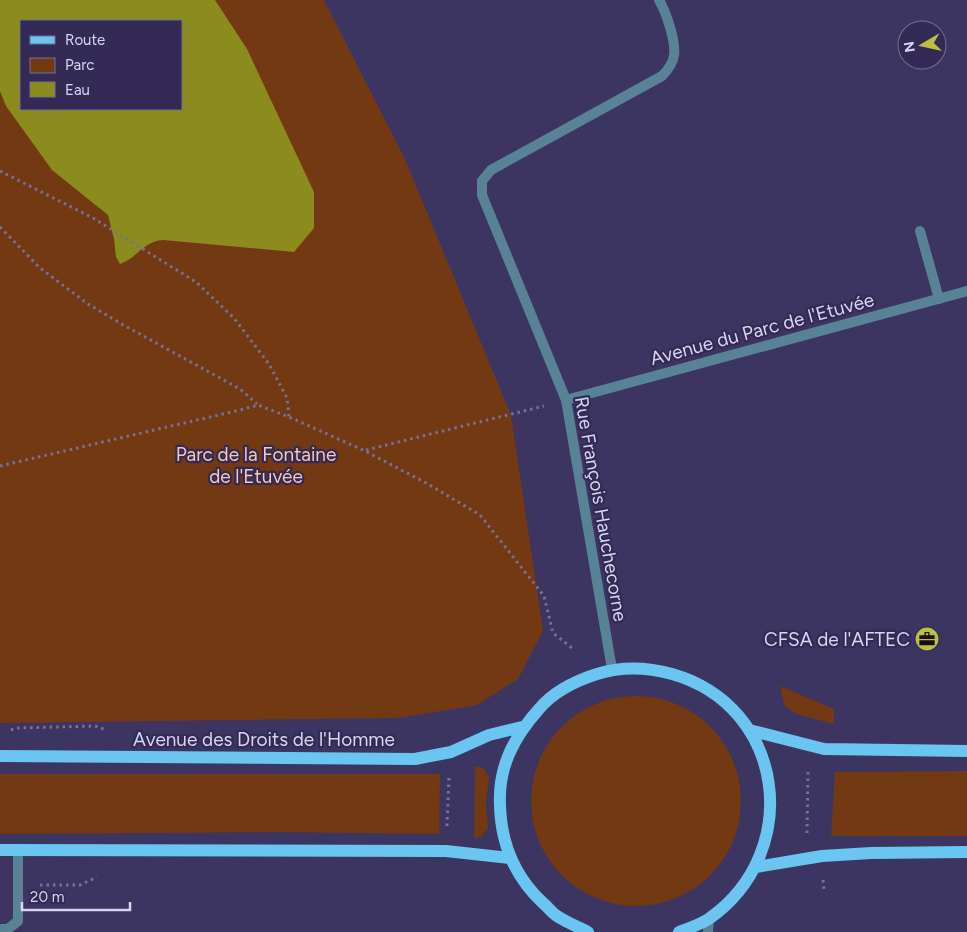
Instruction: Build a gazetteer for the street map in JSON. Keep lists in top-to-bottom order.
{
  "streets": {
    "main road": ["Avenue des Droits de l'Homme"],
    "street": ["Avenue du Parc de l'Etuvée", "Rue François Hauchecorne"]
  },
  "crossings": [
    ["Avenue du Parc de l'Etuvée", "Rue François Hauchecorne"]
  ],
  "parks": ["Parc de la Fontaine de l'Etuvée"],
  "places": {
    "office": ["CFSA de l'AFTEC"]
  },
  "legend": ["Route", "Parc", "Eau"],
  "scale_bar": "20 m",
  "north": "left"
}
